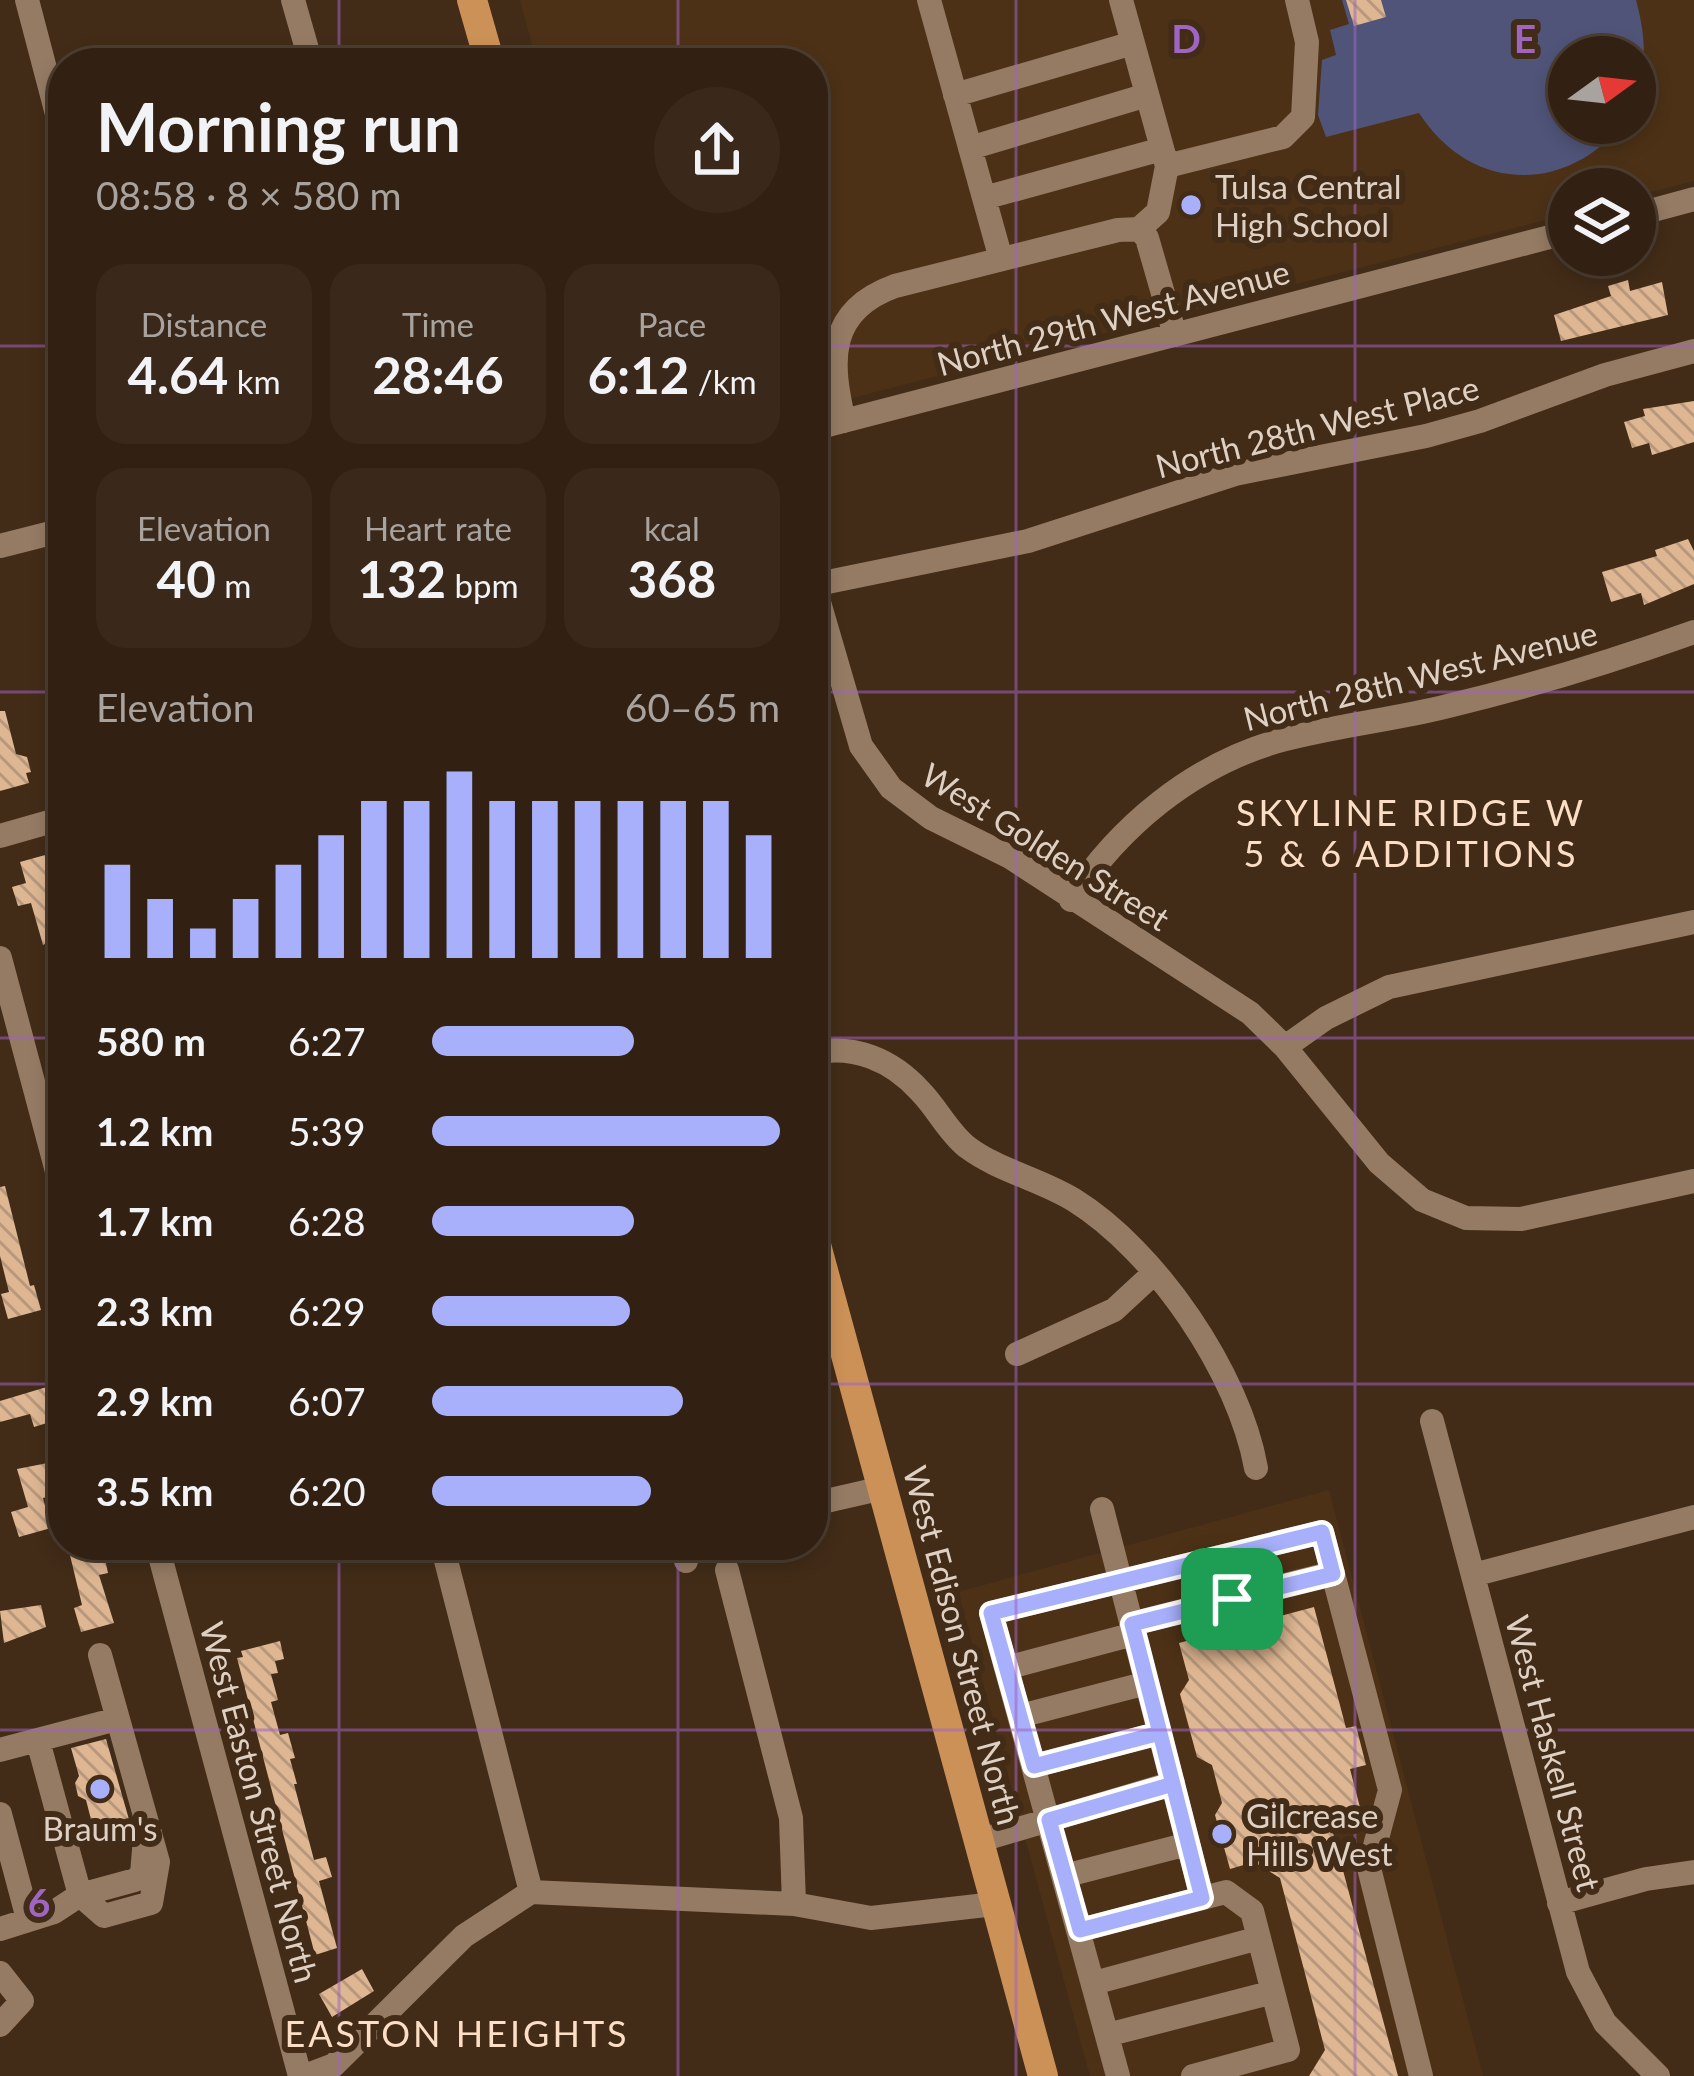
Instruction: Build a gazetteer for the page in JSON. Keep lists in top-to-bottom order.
{
  "streets": {
    "main road": ["West Edison Street North"],
    "street": [
      "North 29th West Avenue",
      "North 28th West Place",
      "North 28th West Avenue",
      "West Golden Street",
      "West Haskell Street",
      "West Easton Street North"
    ]
  },
  "crossings": [
    ["North 28th West Avenue", "West Golden Street"]
  ],
  "districts": ["SKYLINE RIDGE W 5 & 6 ADDITIONS", "EASTON HEIGHTS"],
  "places": ["Tulsa Central High School", "Braum's", "Gilcrease Hills West"],
  "north": "right",
  "page": {
    "heading": ["Morning run", "08:58 · 8 × 580 m"],
    "stats": [
      ["Distance", "4.64 km"],
      ["Time", "28:46"],
      ["Pace", "6:12 /km"],
      ["Elevation", "40 m"],
      ["Heart rate", "132 bpm"],
      ["kcal", "368"]
    ],
    "chart": ["Elevation", "60–65 m"],
    "list": [
      {
        "name": "580 m",
        "note": "6:27"
      },
      {
        "name": "1.2 km",
        "note": "5:39"
      },
      {
        "name": "1.7 km",
        "note": "6:28"
      },
      {
        "name": "2.3 km",
        "note": "6:29"
      },
      {
        "name": "2.9 km",
        "note": "6:07"
      },
      {
        "name": "3.5 km",
        "note": "6:20"
      }
    ]
  },
  "grid": {
    "columns": ["D", "E"],
    "rows": ["6"]
  }
}
